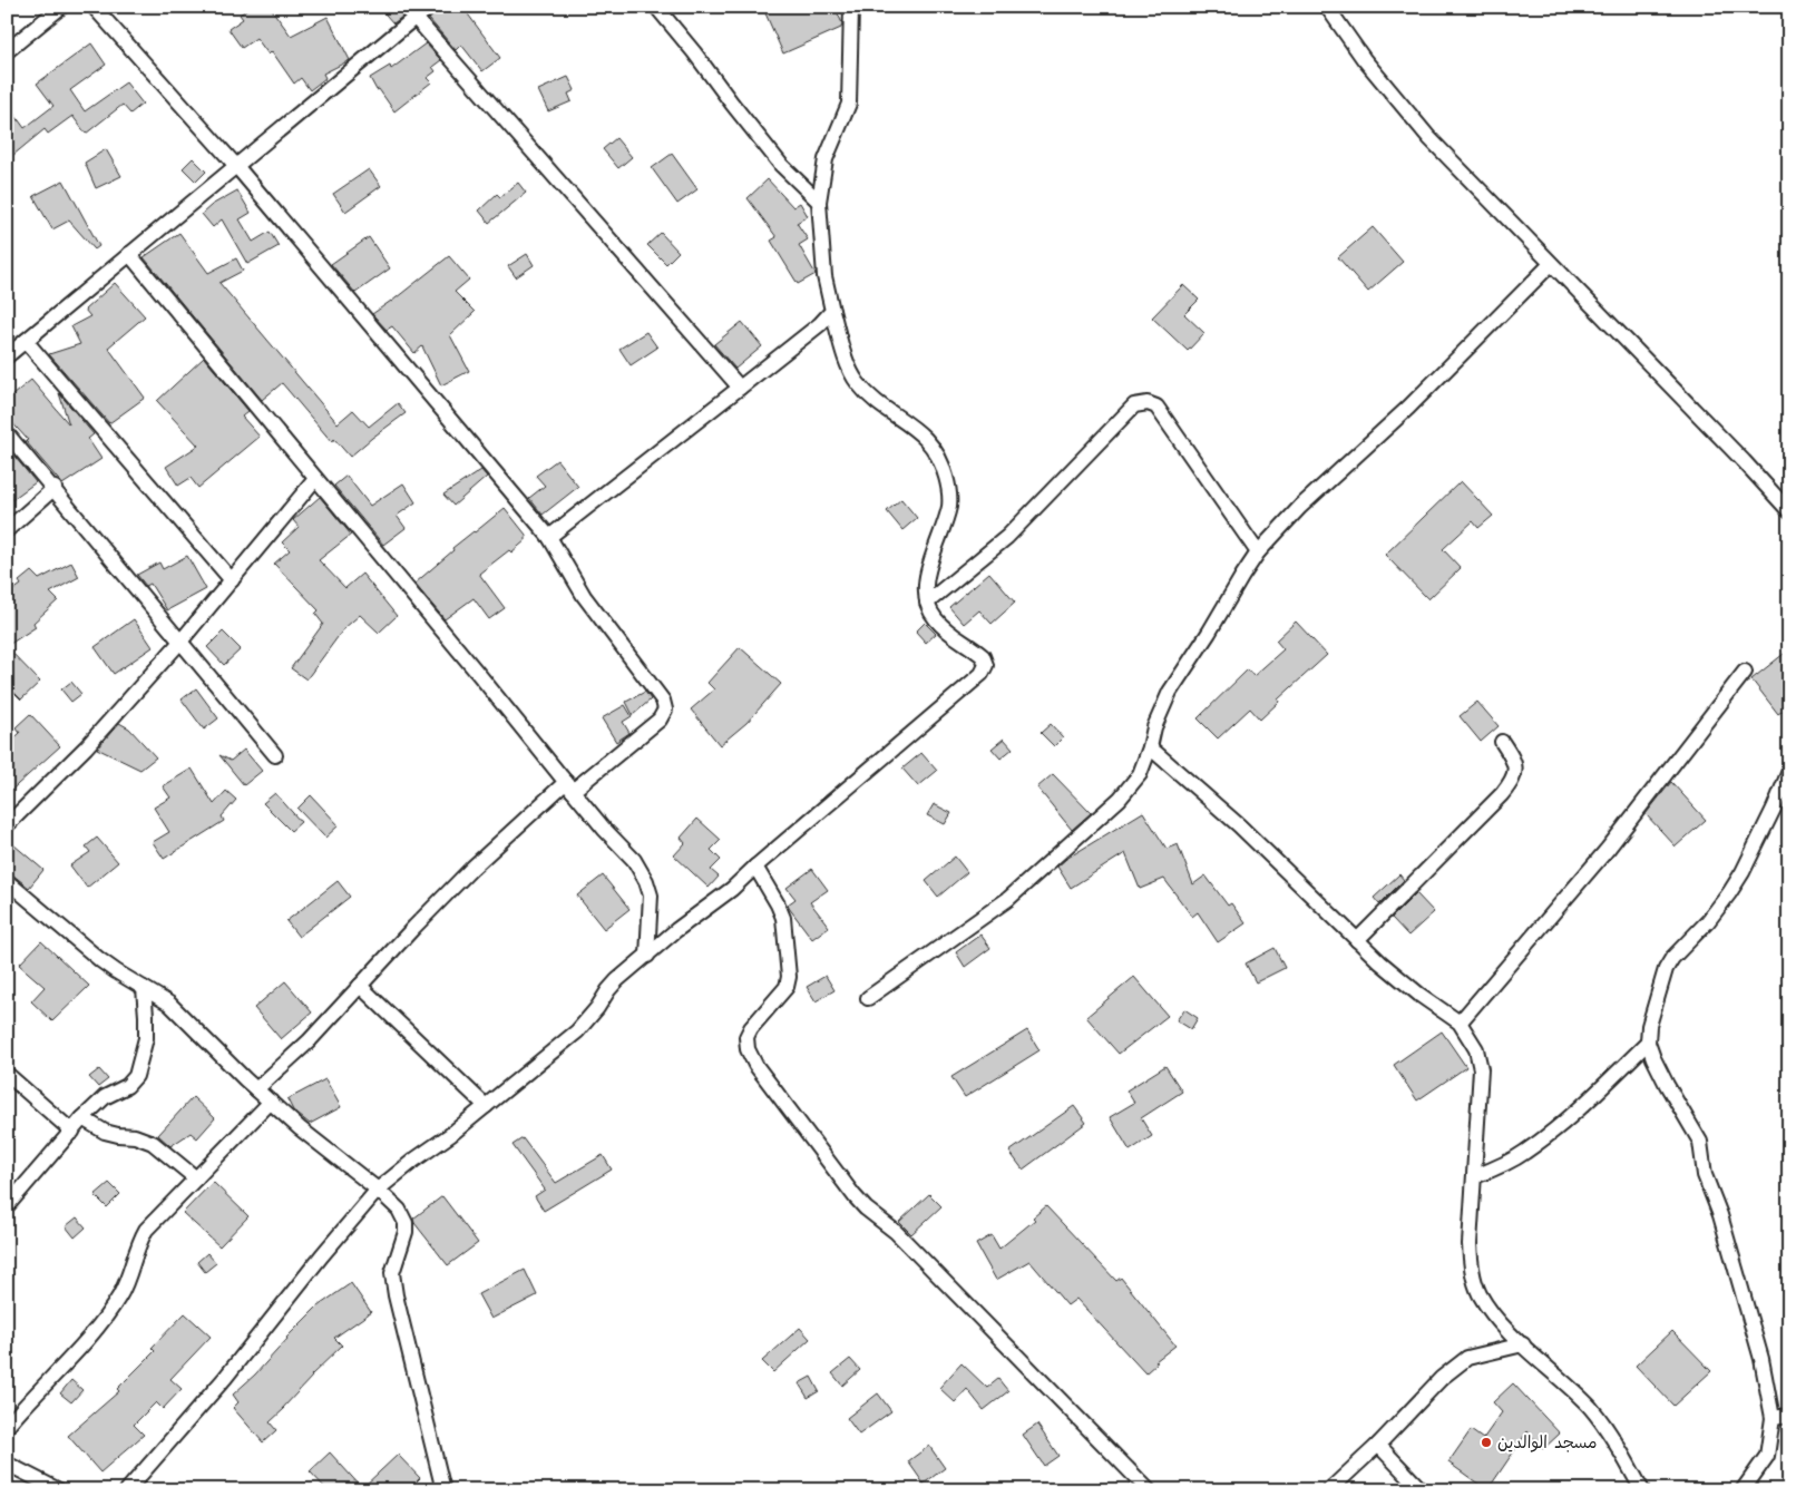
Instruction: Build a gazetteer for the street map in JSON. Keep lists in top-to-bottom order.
{
  "places": ["مسجد الوالدين"]
}
